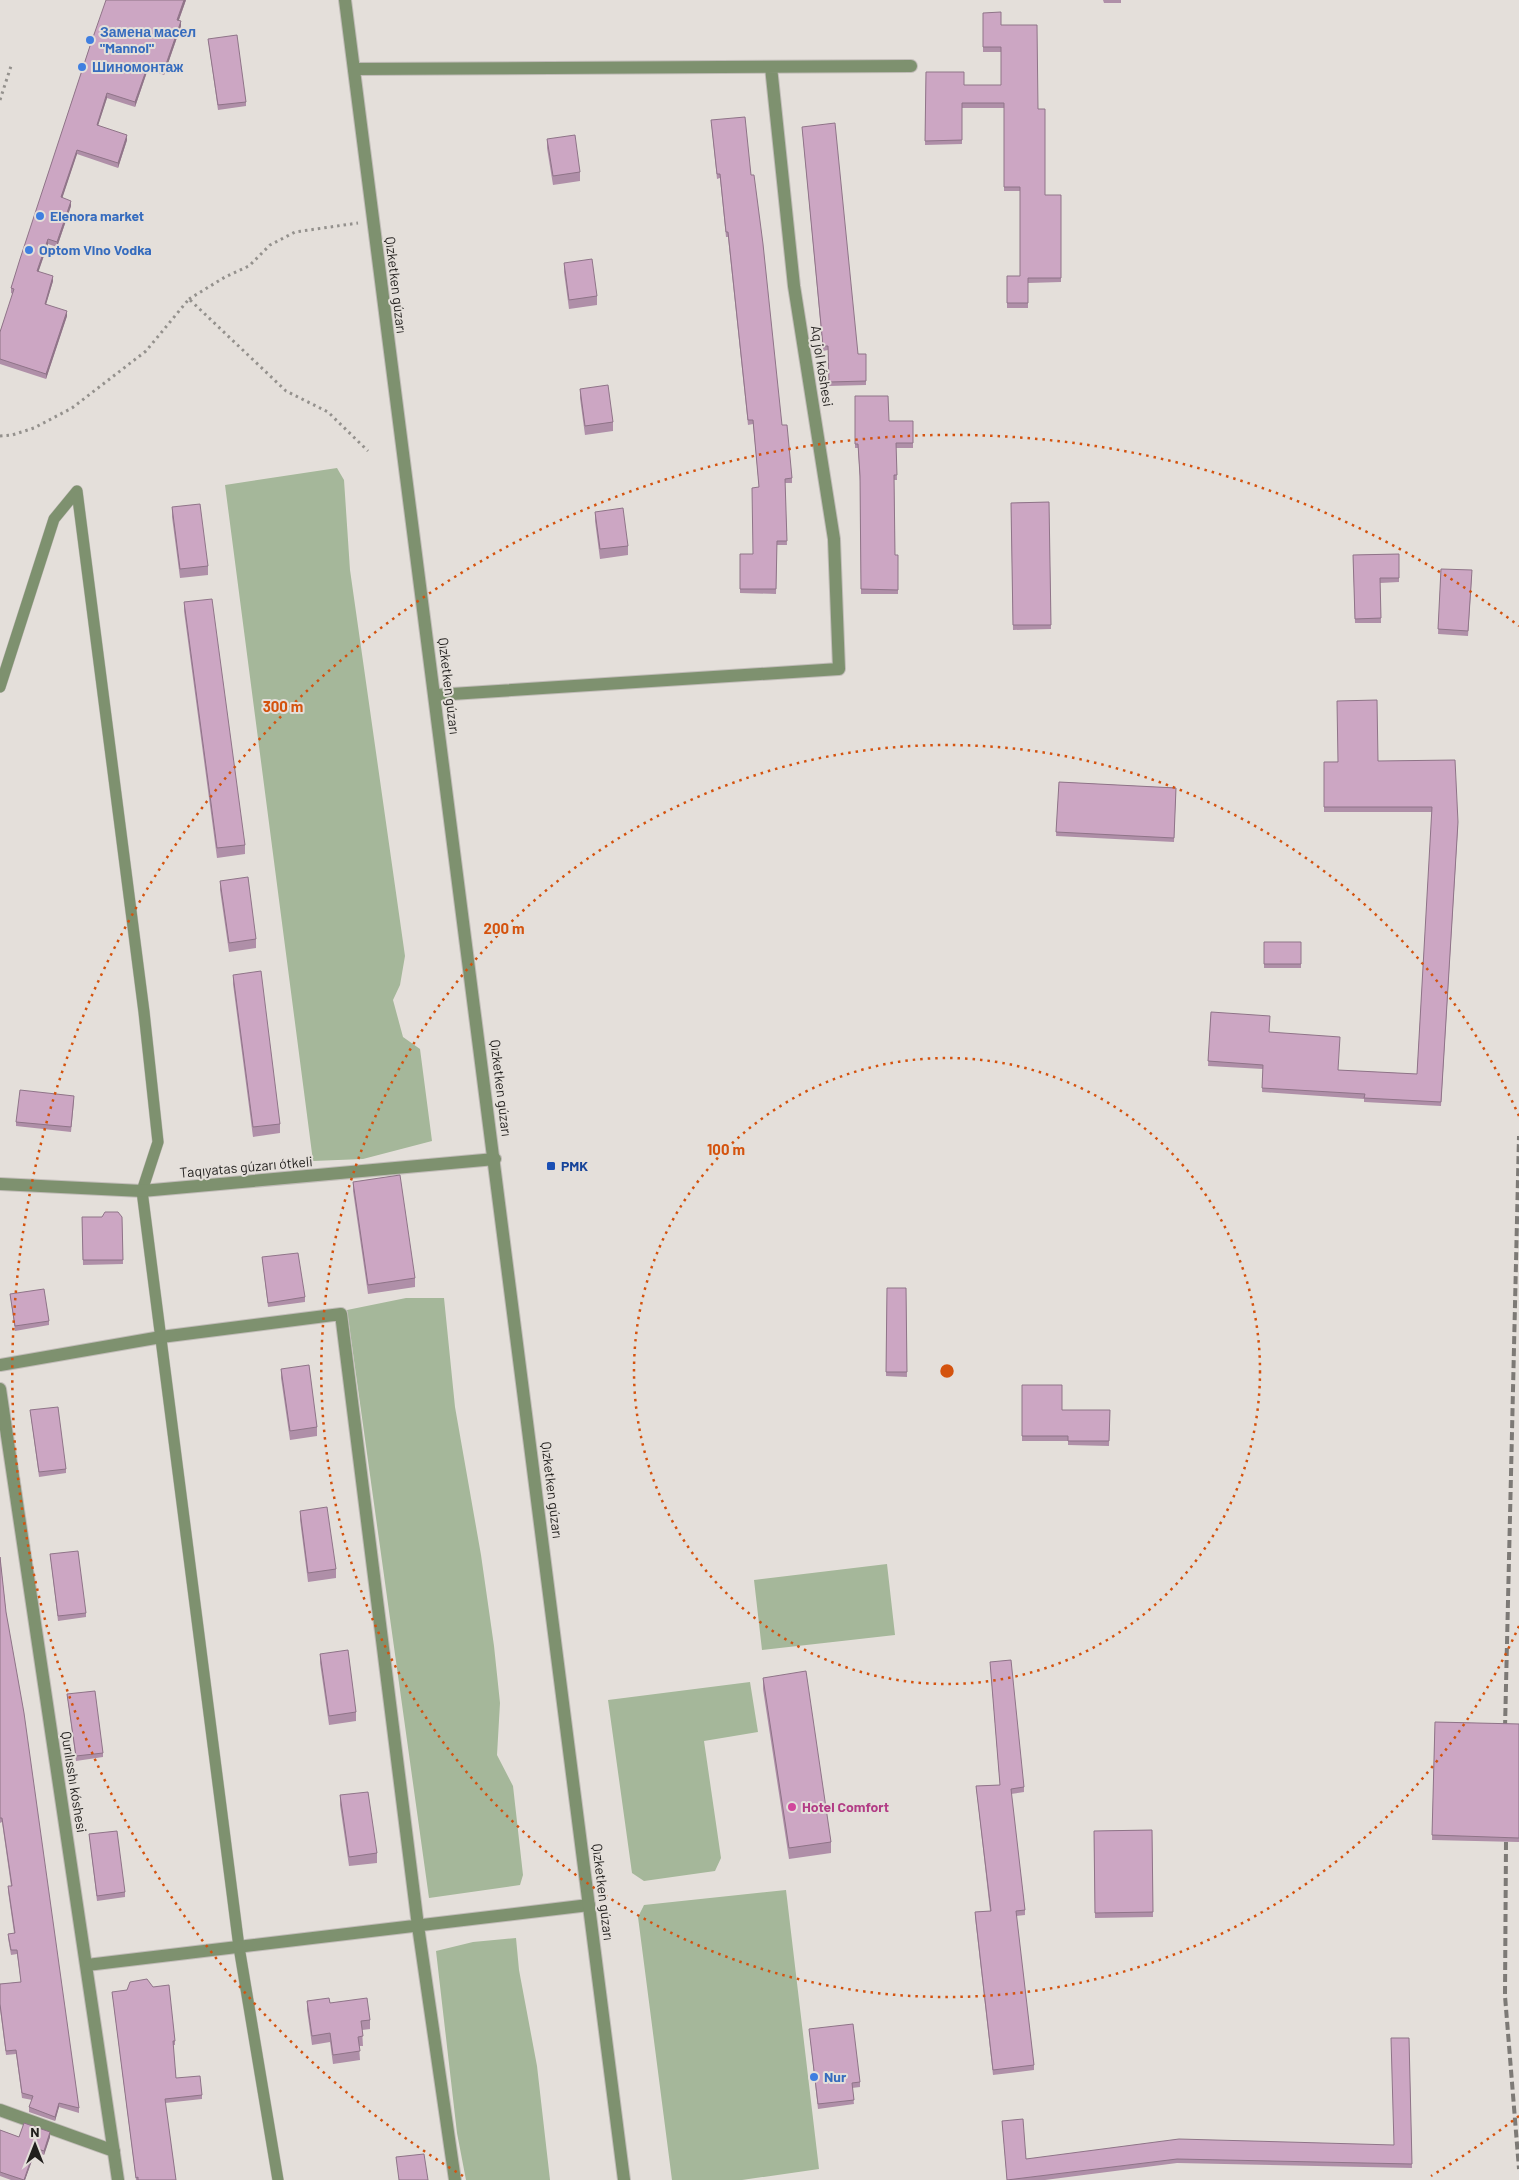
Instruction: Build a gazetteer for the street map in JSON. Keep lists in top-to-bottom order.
{
  "streets": {
    "street": [
      "Qızketken gúzarı",
      "Aq jol kóshesi",
      "Taqıyatas gúzarı ótkeli",
      "Qurılısshı kóshesi"
    ]
  },
  "crossings": [
    ["Qızketken gúzarı", "Aq jol kóshesi"],
    ["Qızketken gúzarı", "Taqıyatas gúzarı ótkeli"]
  ],
  "places": {
    "other": [
      "Замена масел \"Mannol\"",
      "Шиномонтаж",
      "Elenora market",
      "Optom Vino Vodka",
      "Hotel Comfort",
      "Nur"
    ],
    "transit": ["PMK"]
  },
  "north": "top",
  "rings": ["300 m", "200 m", "100 m"]
}
